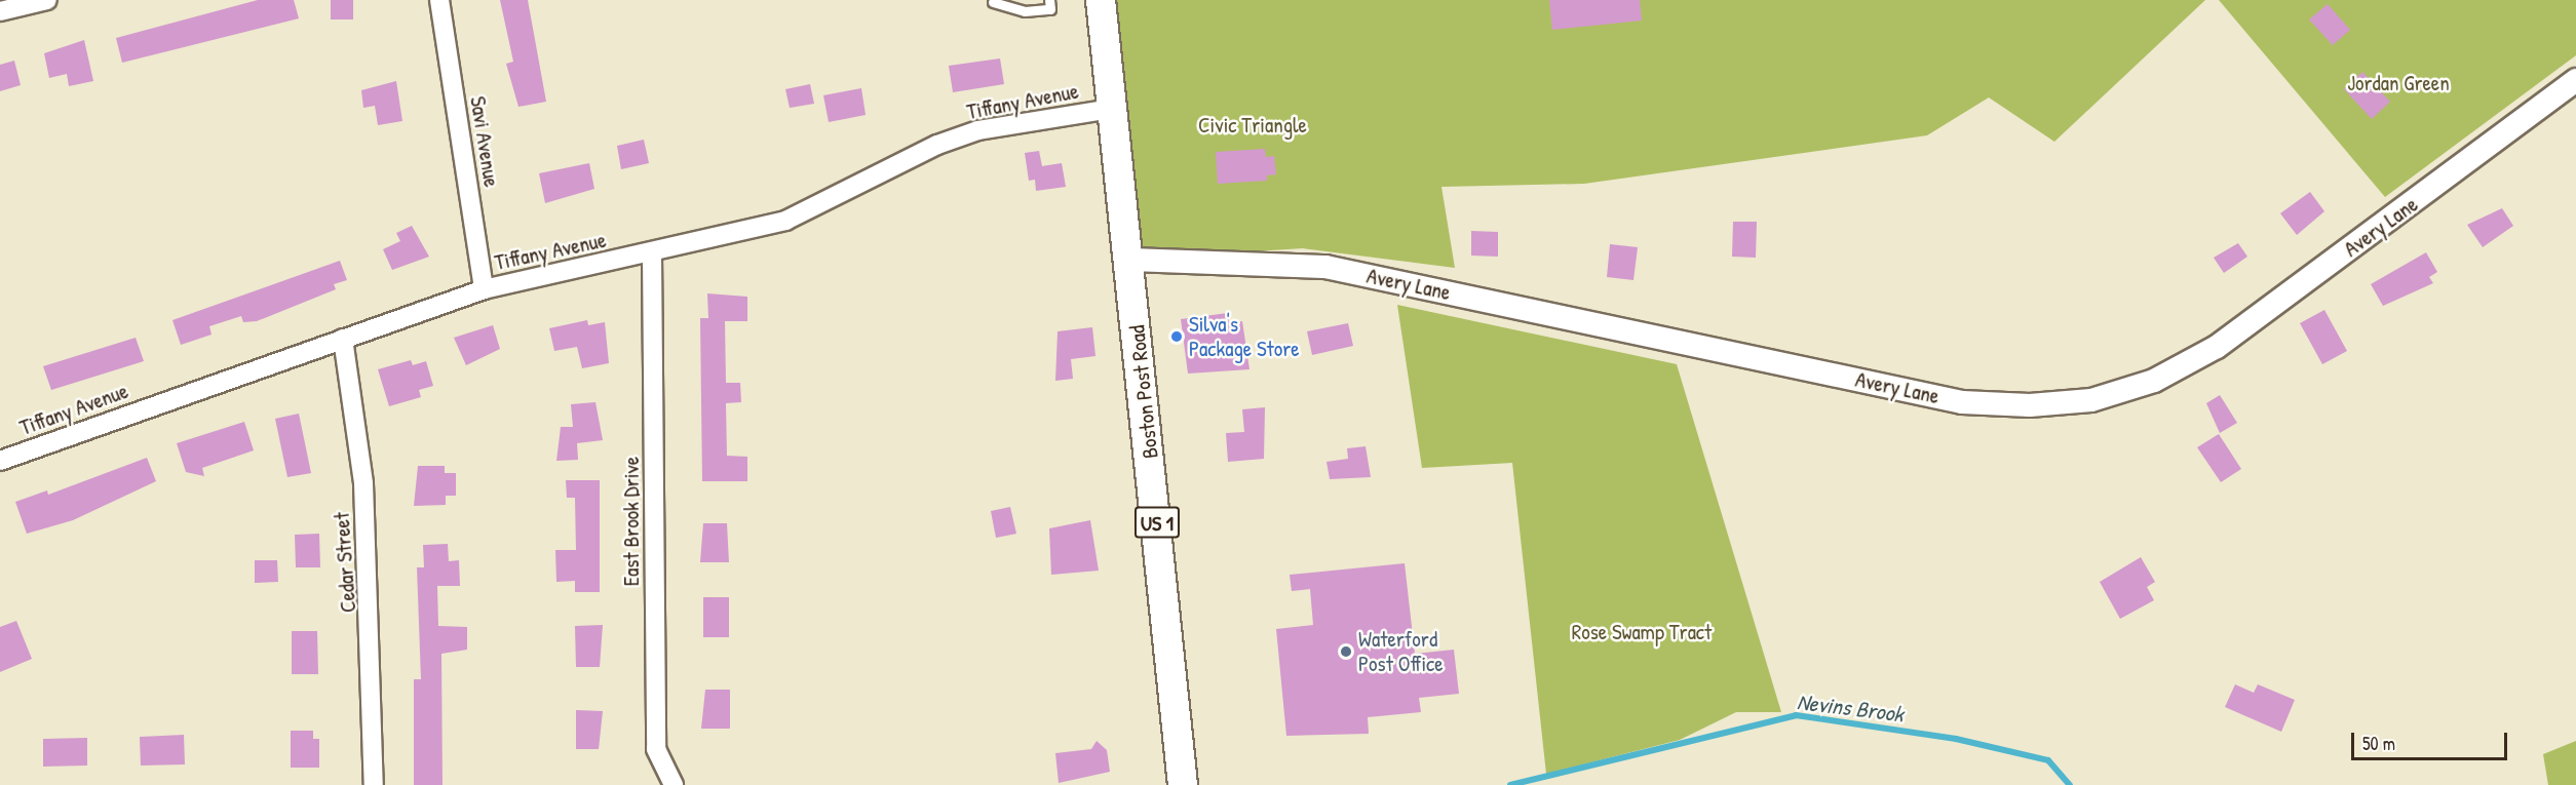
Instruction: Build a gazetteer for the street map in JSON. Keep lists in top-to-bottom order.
{
  "streets": {
    "main road": ["Boston Post Road", "US 1"],
    "street": [
      "Tiffany Avenue",
      "Savi Avenue",
      "Avery Lane",
      "East Brook Drive",
      "Cedar Street"
    ]
  },
  "crossings": [
    ["Tiffany Avenue", "Savi Avenue"],
    ["Tiffany Avenue", "Boston Post Road"],
    ["Tiffany Avenue", "East Brook Drive"],
    ["Tiffany Avenue", "Cedar Street"],
    ["Avery Lane", "Boston Post Road"]
  ],
  "water": ["Nevins Brook"],
  "parks": ["Jordan Green", "Civic Triangle", "Rose Swamp Tract"],
  "places": ["Silva's Package Store", "Waterford Post Office"],
  "scale_bar": "50 m"
}
